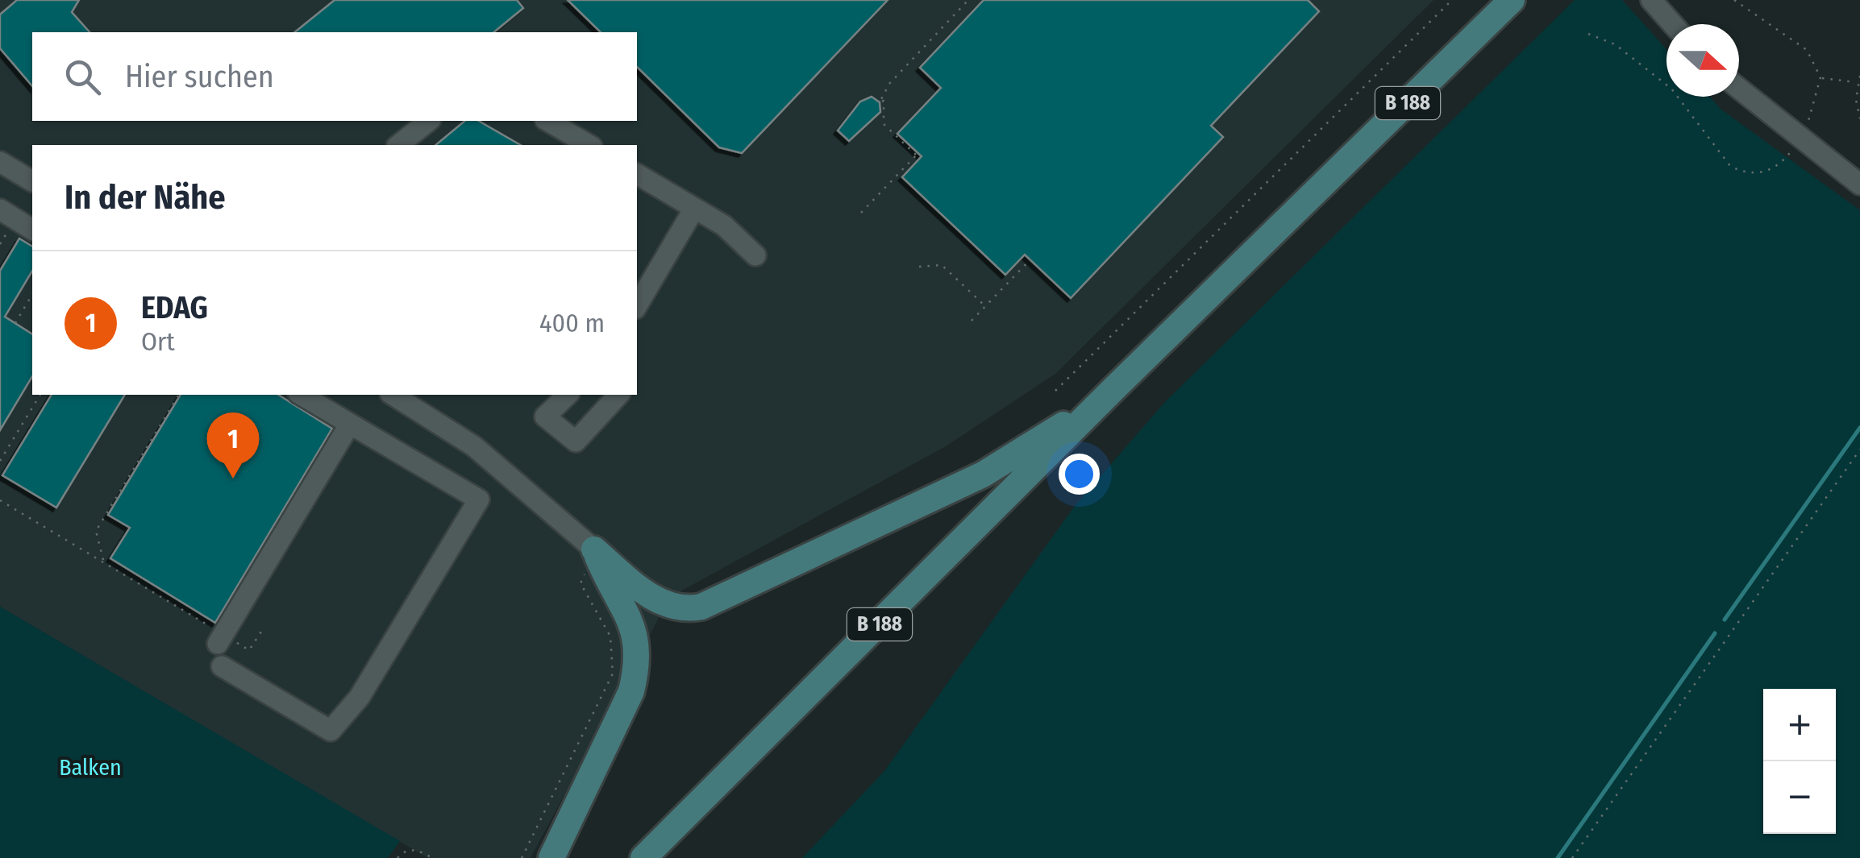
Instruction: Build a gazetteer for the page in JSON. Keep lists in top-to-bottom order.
{
  "streets": {
    "main road": ["B 188"]
  },
  "parks": ["Balken"],
  "north": "right",
  "page": {
    "search": "Hier suchen",
    "heading": "In der Nähe",
    "list": [
      {
        "mark": "1",
        "name": "EDAG",
        "note": "Ort",
        "value": "400 m"
      }
    ],
    "pins": "1",
    "map_buttons": ["+", "−"]
  }
}
